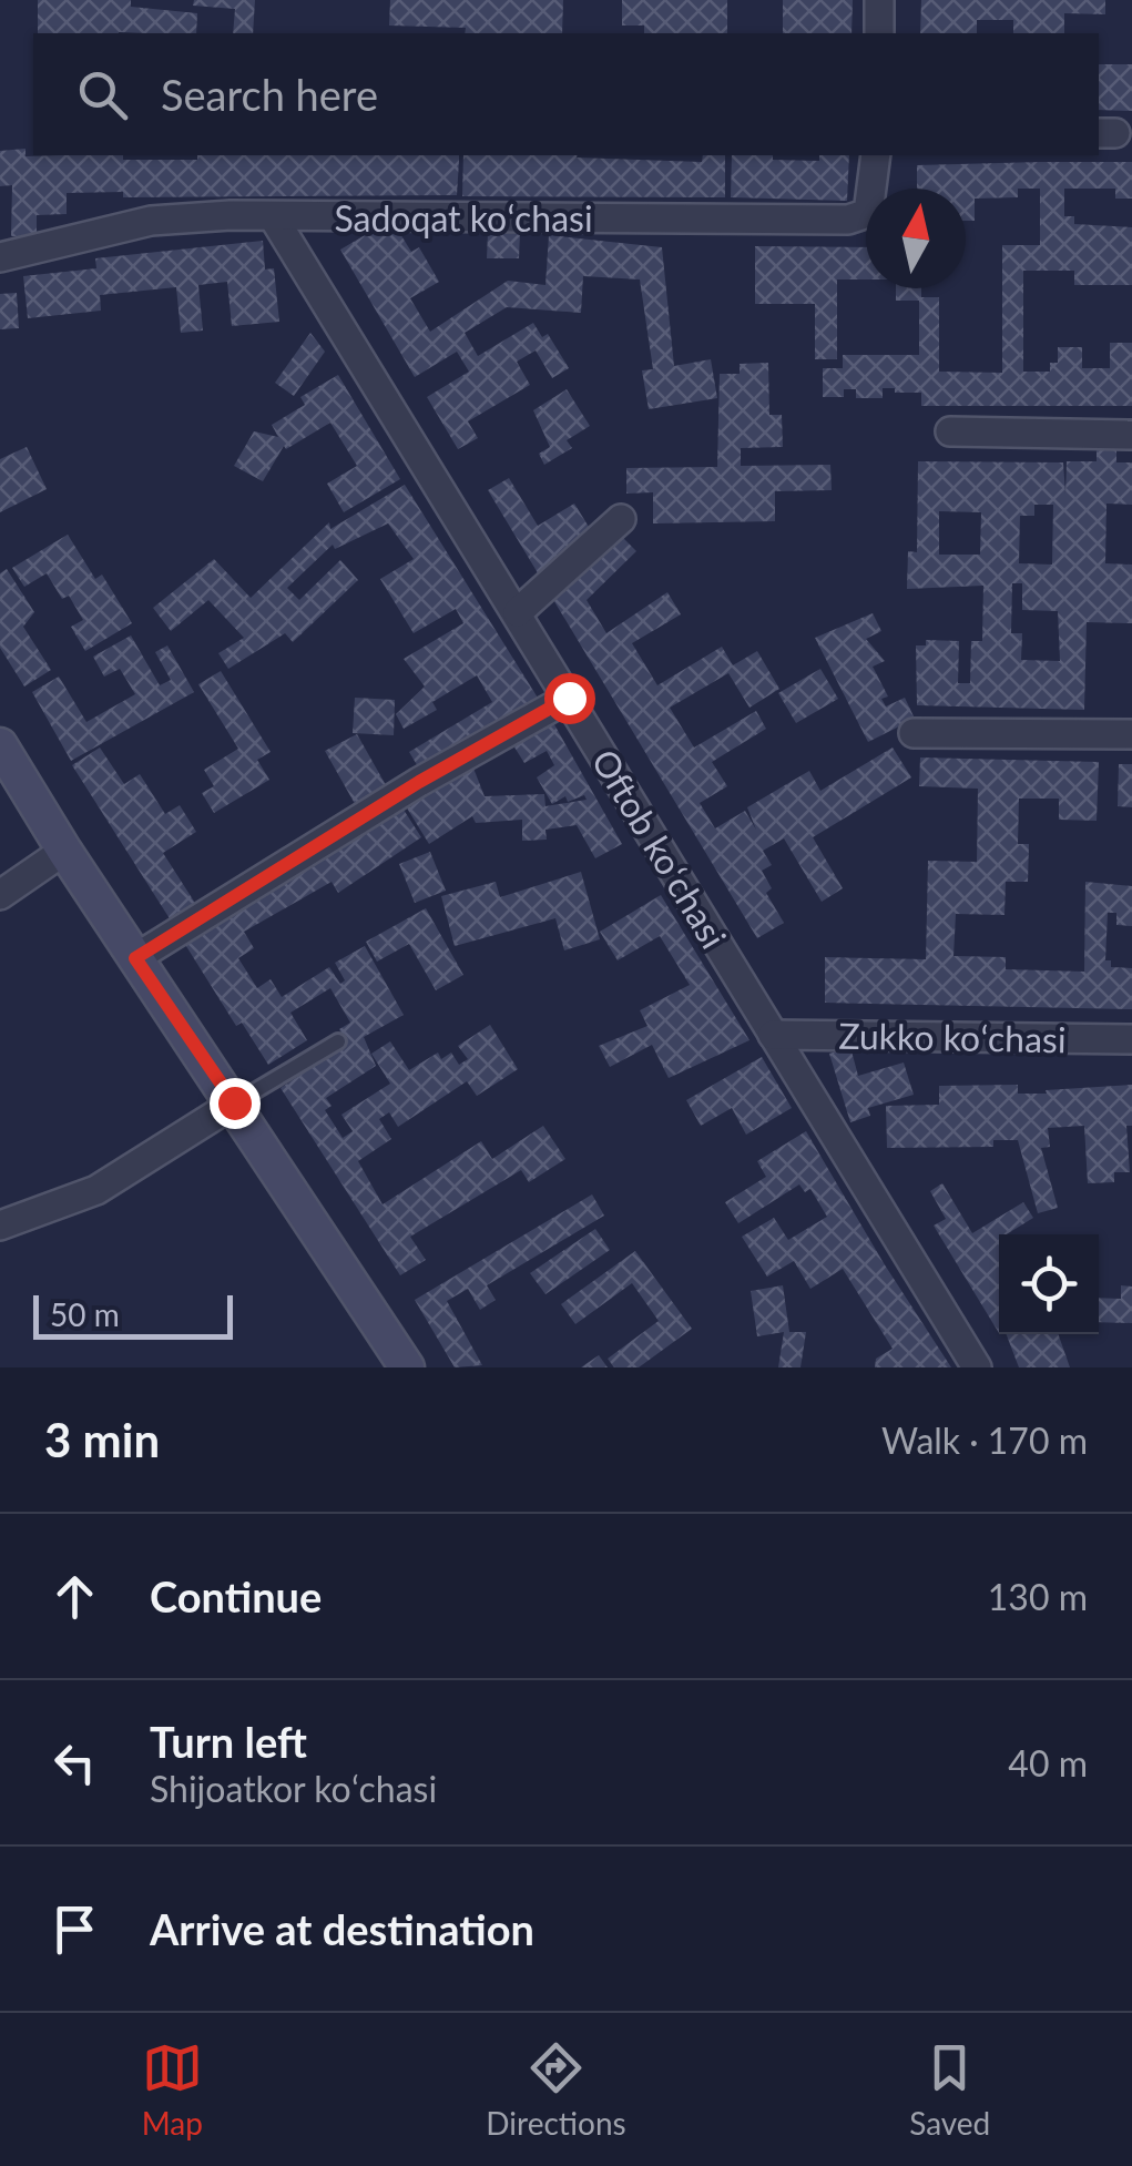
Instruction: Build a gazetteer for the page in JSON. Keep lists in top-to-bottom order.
{
  "streets": {
    "street": ["Sadoqat koʻchasi", "Oftob koʻchasi", "Zukko koʻchasi"]
  },
  "crossings": [
    ["Sadoqat koʻchasi", "Oftob koʻchasi"],
    ["Oftob koʻchasi", "Zukko koʻchasi"]
  ],
  "scale_bar": "50 m",
  "north": "top",
  "page": {
    "search": "Search here",
    "scale": "50 m",
    "heading": ["3 min", "Walk · 170 m"],
    "list": [
      ["Continue", "130 m"],
      ["Turn left", "Shijoatkor koʻchasi", "40 m"],
      "Arrive at destination"
    ],
    "nav": ["Map", "Directions", "Saved"]
  }
}
